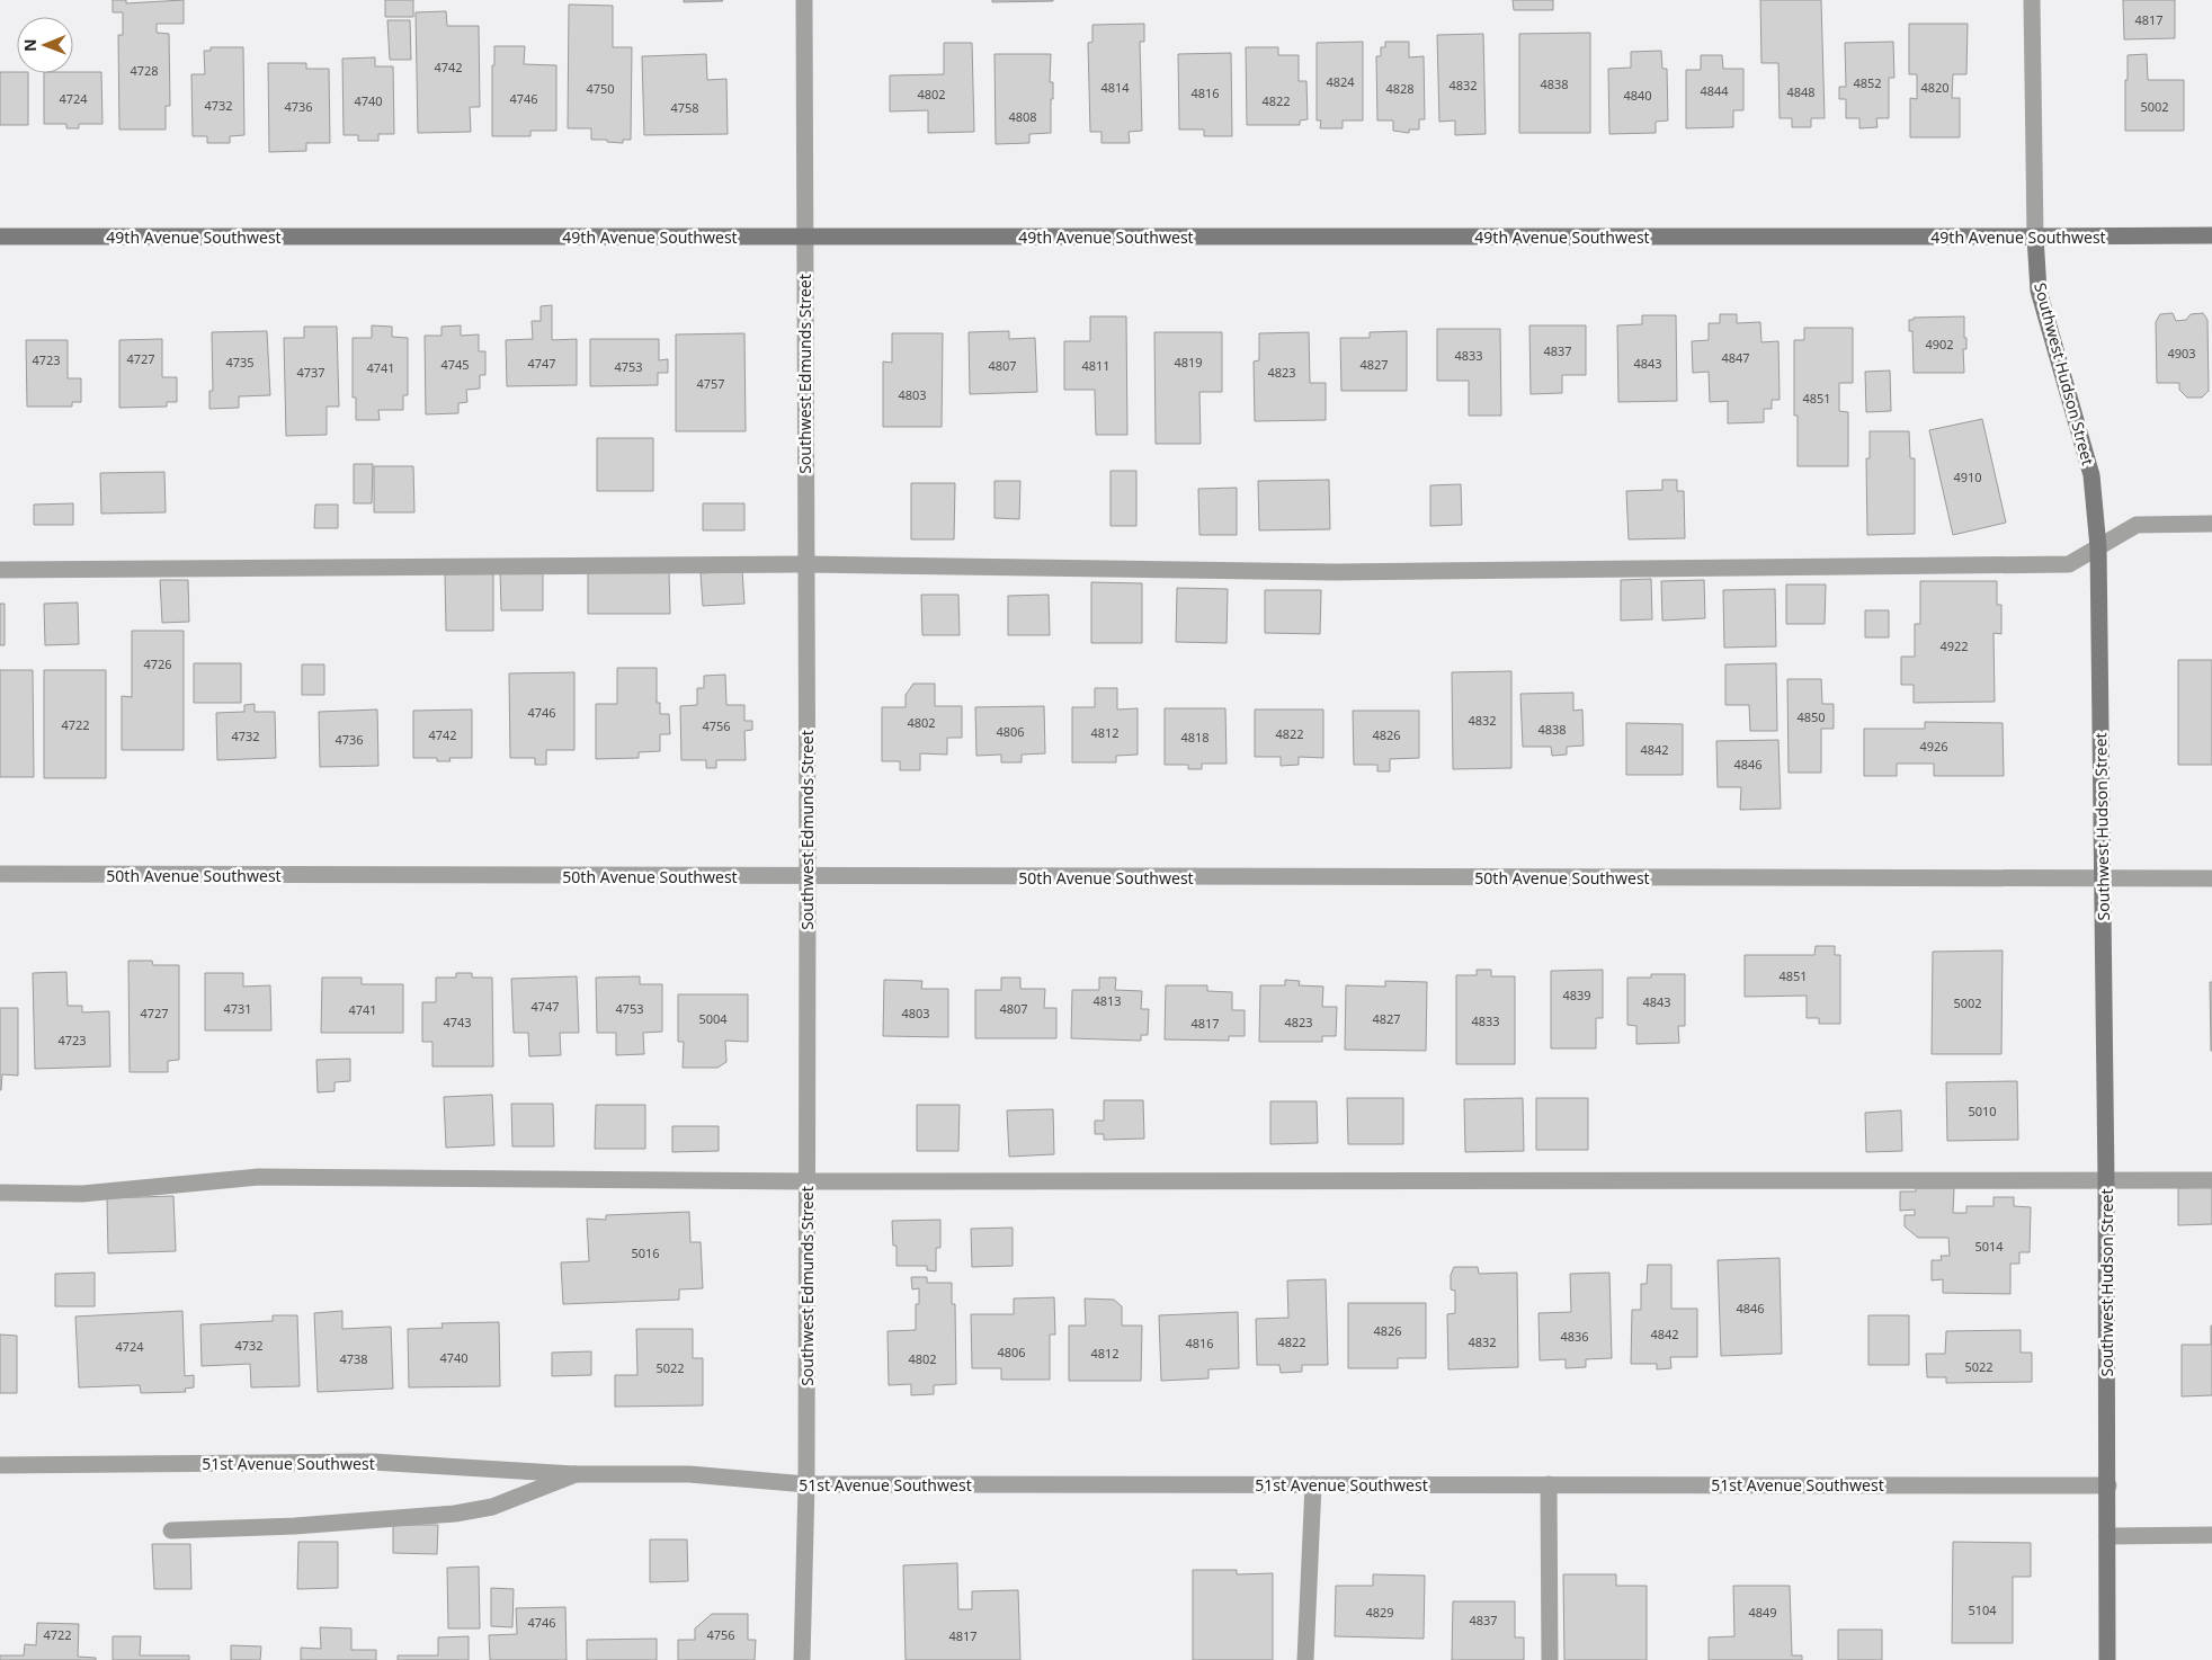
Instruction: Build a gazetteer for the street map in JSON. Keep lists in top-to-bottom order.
{
  "streets": {
    "street": [
      "49th Avenue Southwest",
      "Southwest Edmunds Street",
      "Southwest Hudson Street",
      "50th Avenue Southwest",
      "51st Avenue Southwest"
    ]
  },
  "crossings": [
    ["49th Avenue Southwest", "Southwest Edmunds Street"],
    ["49th Avenue Southwest", "Southwest Hudson Street"],
    ["Southwest Edmunds Street", "50th Avenue Southwest"],
    ["Southwest Edmunds Street", "51st Avenue Southwest"],
    ["Southwest Hudson Street", "50th Avenue Southwest"],
    ["Southwest Hudson Street", "51st Avenue Southwest"]
  ],
  "house_numbers": [
    "4817",
    "4742",
    "4728",
    "4824",
    "4852",
    "4838",
    "4832",
    "4814",
    "4820",
    "4750",
    "4828",
    "4844",
    "4848",
    "4816",
    "4802",
    "4840",
    "4724",
    "4746",
    "4740",
    "4822",
    "4732",
    "4736",
    "5002",
    "4758",
    "4808",
    "4902",
    "4837",
    "4903",
    "4833",
    "4847",
    "4727",
    "4723",
    "4735",
    "4819",
    "4747",
    "4843",
    "4745",
    "4827",
    "4807",
    "4811",
    "4753",
    "4741",
    "4737",
    "4823",
    "4757",
    "4803",
    "4851",
    "4910",
    "4922",
    "4726",
    "4746",
    "4850",
    "4832",
    "4802",
    "4722",
    "4756",
    "4838",
    "4806",
    "4812",
    "4822",
    "4742",
    "4826",
    "4732",
    "4818",
    "4736",
    "4926",
    "4842",
    "4846",
    "4851",
    "4839",
    "4813",
    "4843",
    "5002",
    "4747",
    "4731",
    "4753",
    "4807",
    "4741",
    "4727",
    "4803",
    "5004",
    "4827",
    "4833",
    "4743",
    "4823",
    "4817",
    "4723",
    "5010",
    "5014",
    "5016",
    "4846",
    "4826",
    "4842",
    "4836",
    "4822",
    "4832",
    "4816",
    "4732",
    "4724",
    "4806",
    "4812",
    "4740",
    "4738",
    "4802",
    "5022",
    "5022",
    "5104",
    "4829",
    "4849",
    "4837",
    "4746",
    "4722",
    "4756",
    "4817"
  ],
  "north": "left"
}
